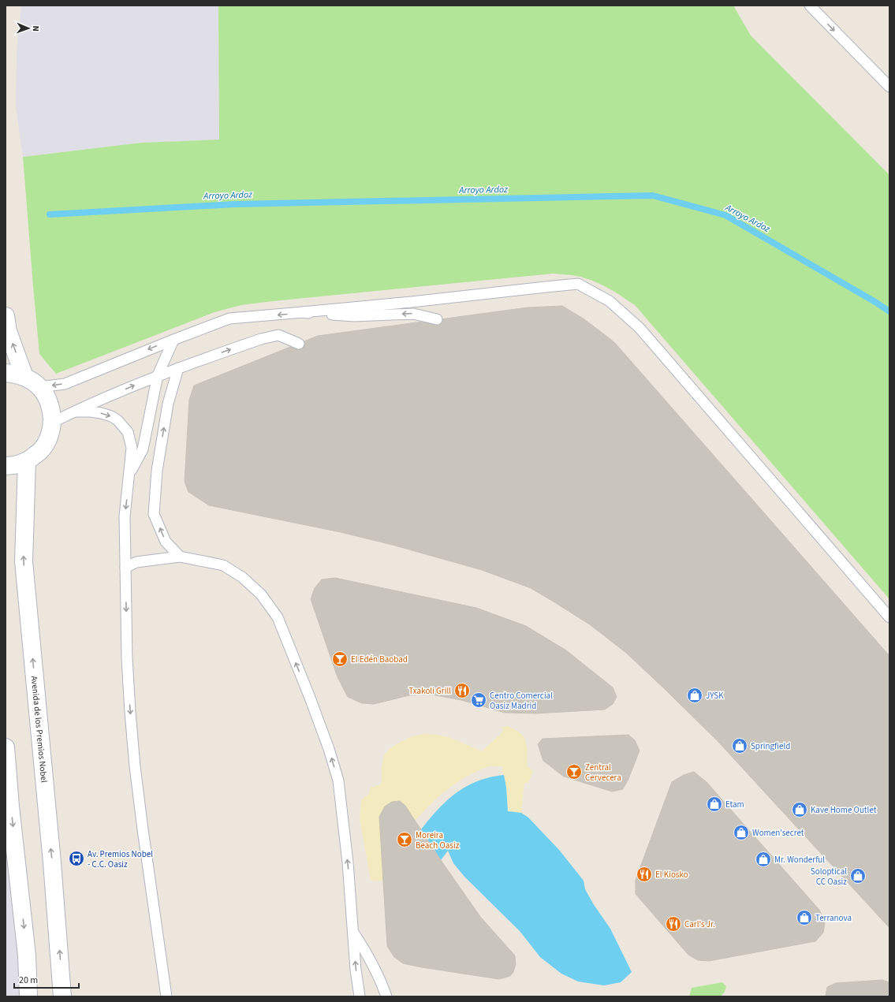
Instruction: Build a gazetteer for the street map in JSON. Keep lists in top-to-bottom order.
{
  "streets": {
    "street": ["Avenida de los Premios Nobel"]
  },
  "water": ["Arroyo Ardoz"],
  "places": {
    "bar": ["El Edén Baobad", "Zentral Cervecera", "Moreira Beach Oasiz"],
    "restaurant": ["Txakoli Grill", "El Kiosko", "Carl's Jr."],
    "shop": [
      "JYSK",
      "Springfield",
      "Etam",
      "Kave Home Outlet",
      "Women'secret",
      "Mr. Wonderful",
      "Soloptical CC Oasiz",
      "Terranova"
    ],
    "supermarket": ["Centro Comercial Oasiz Madrid"],
    "bus stop": ["Av. Premios Nobel - C.C. Oasiz"]
  },
  "scale_bar": "20 m",
  "north": "right"
}
